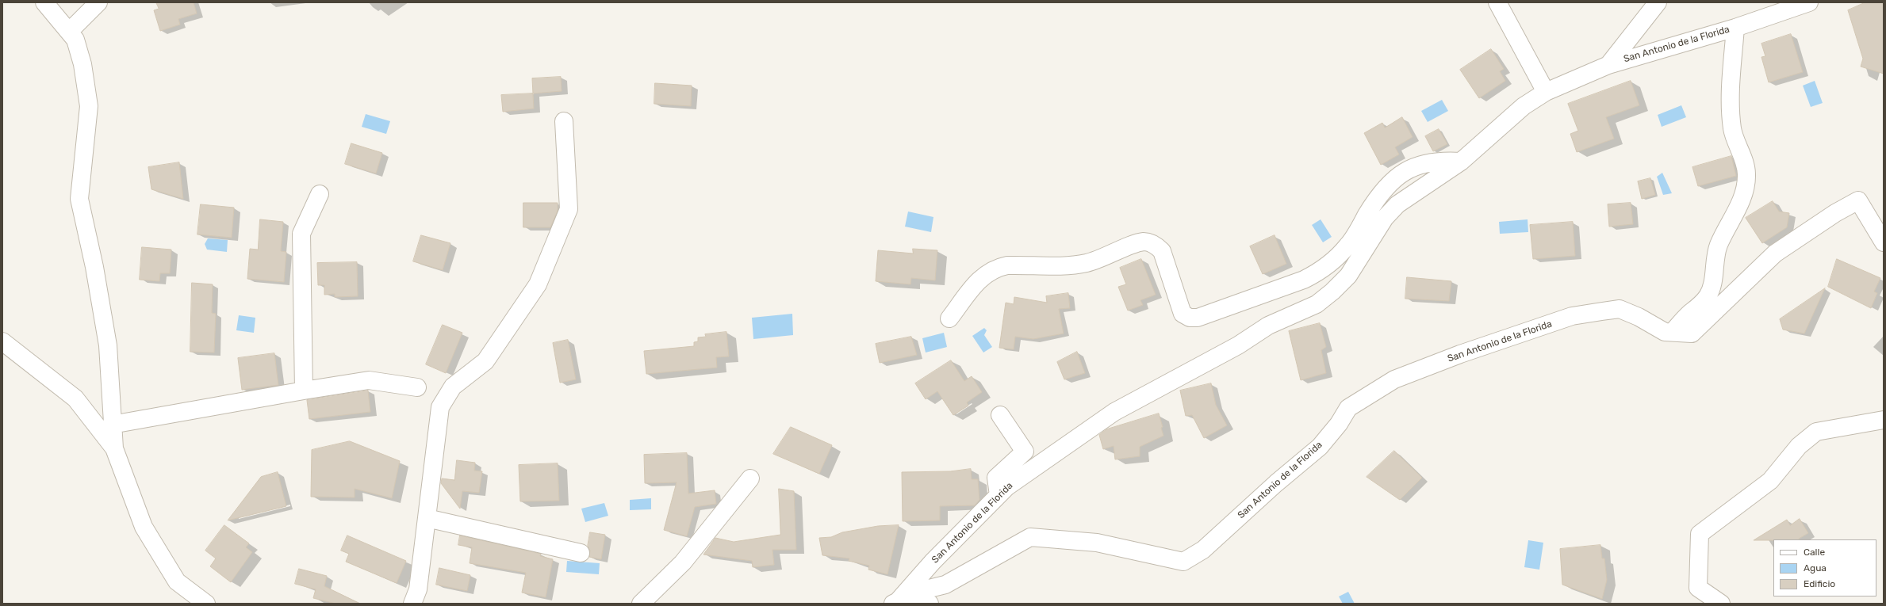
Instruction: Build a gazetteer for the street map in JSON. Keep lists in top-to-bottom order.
{
  "streets": {
    "street": ["San Antonio de la Florida"]
  },
  "legend": ["Calle", "Agua", "Edificio"]
}
